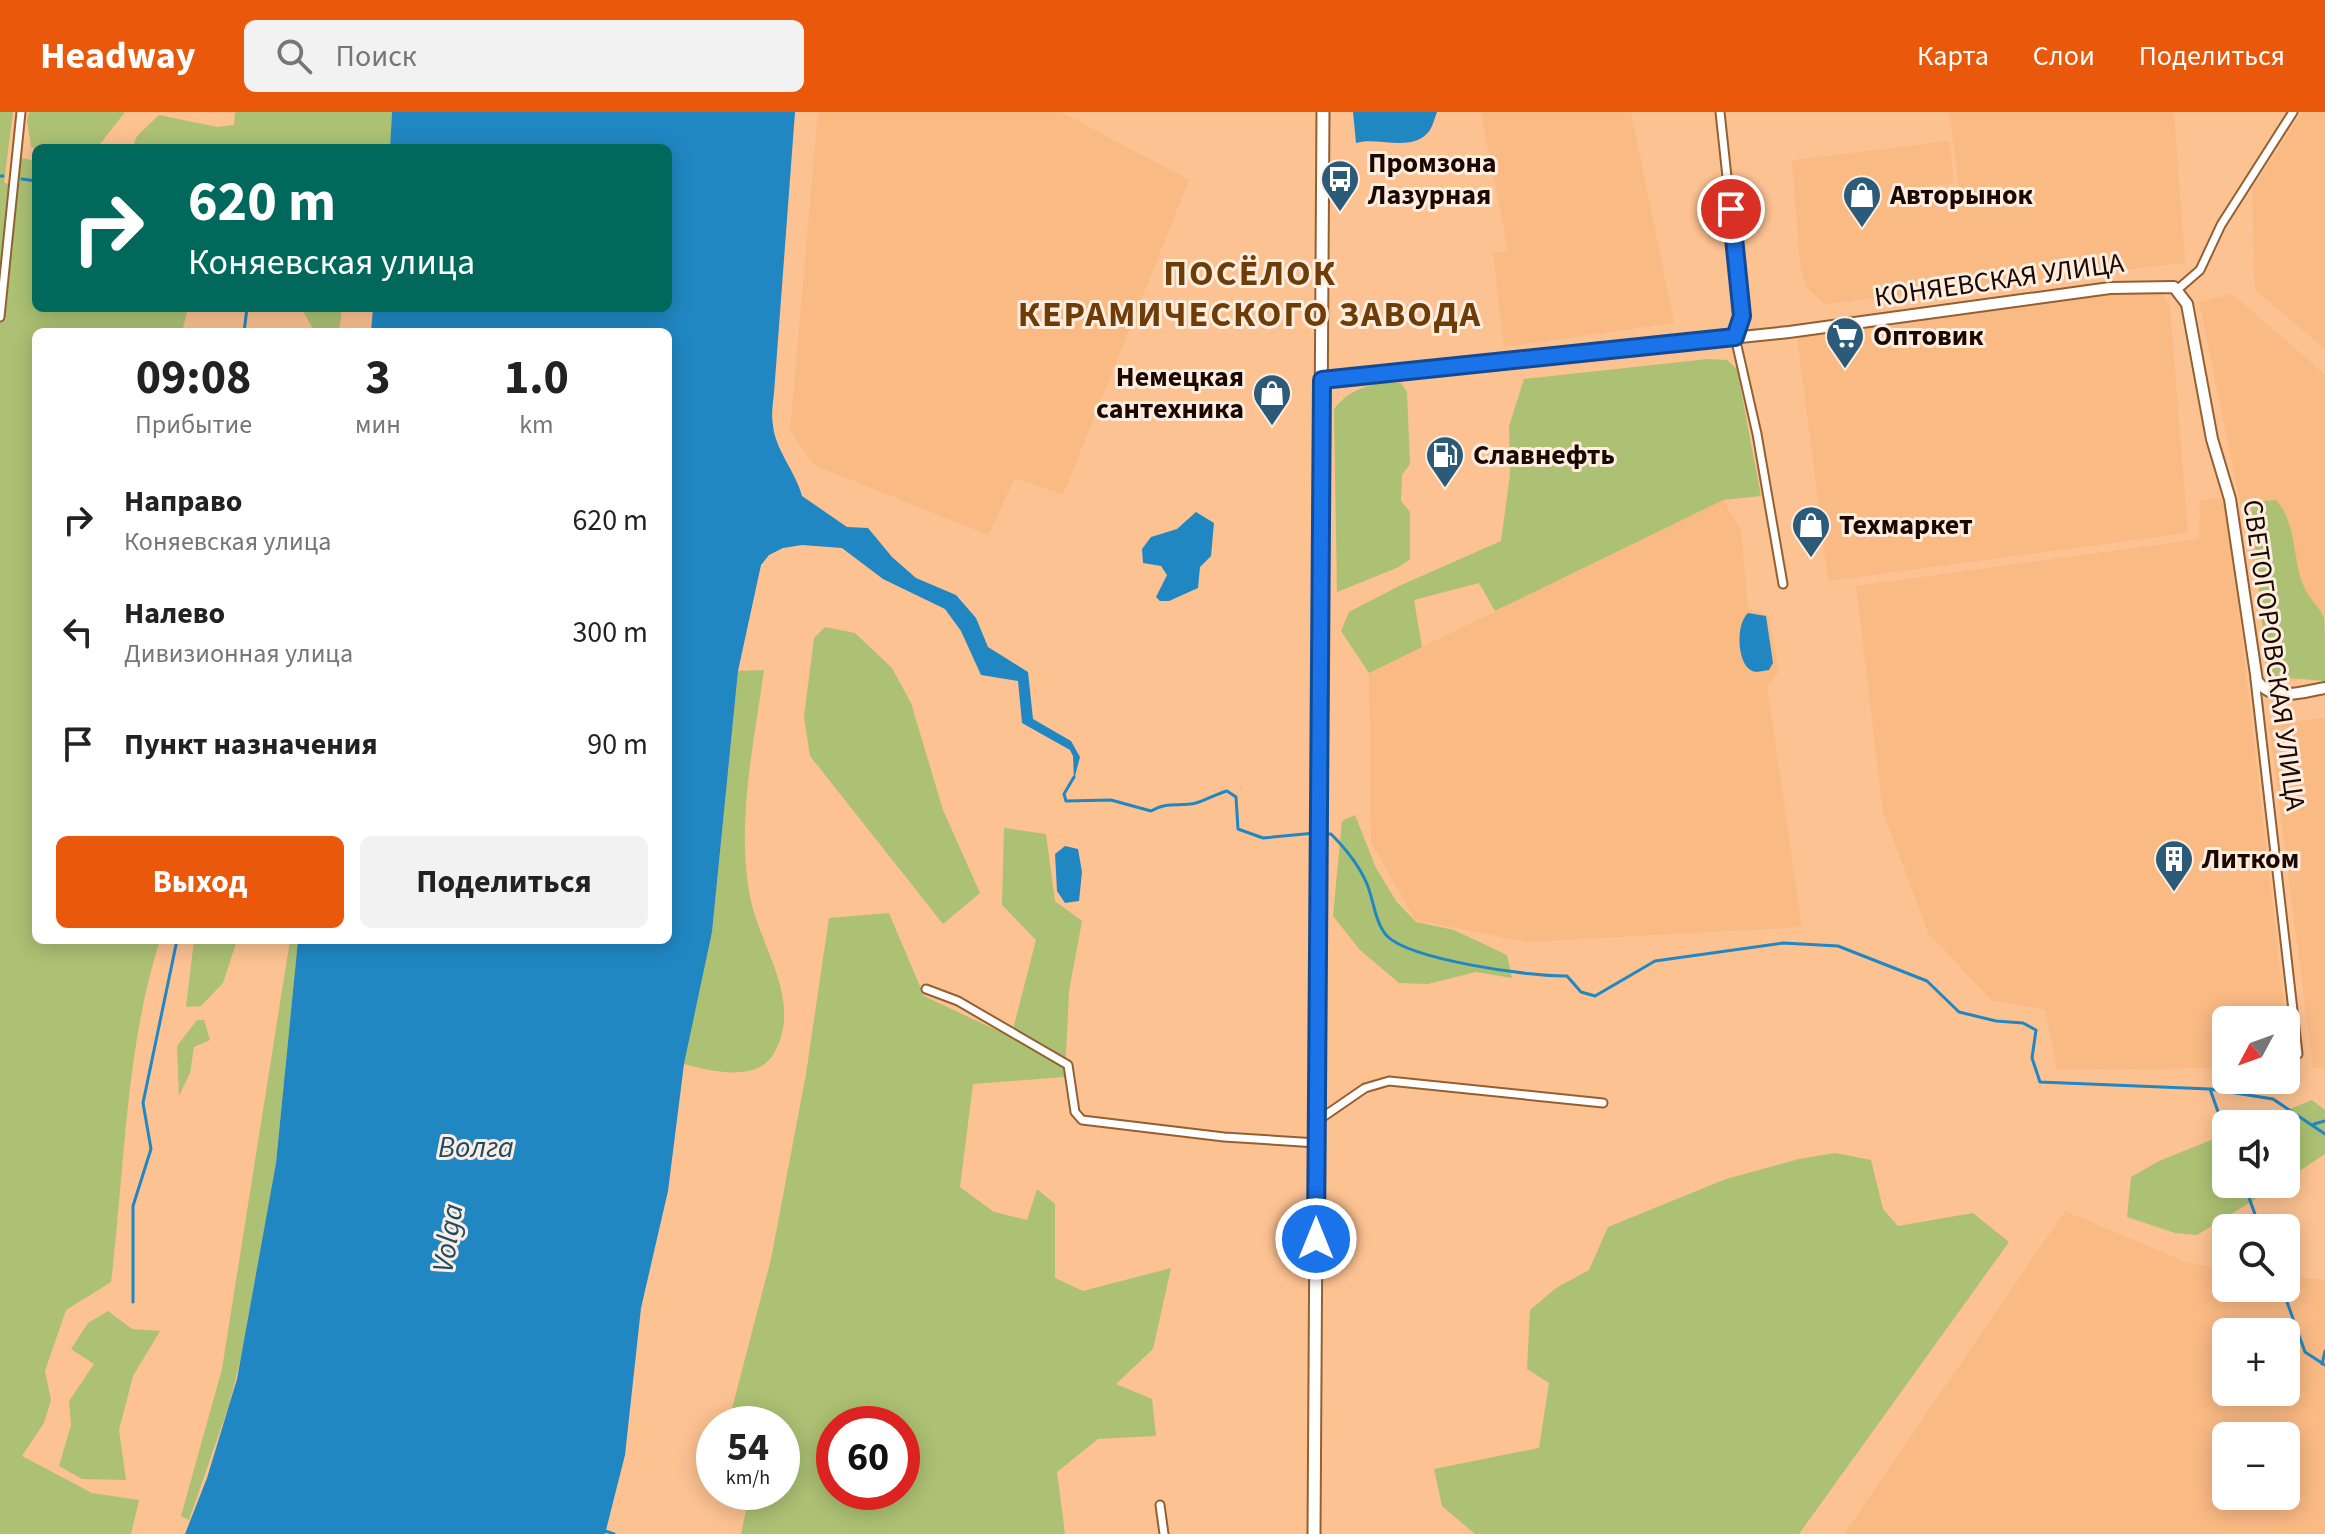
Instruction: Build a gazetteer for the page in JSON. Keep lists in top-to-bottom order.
{
  "streets": {
    "street": ["КОНЯЕВСКАЯ УЛИЦА", "СВЕТОГОРОВСКАЯ УЛИЦА"]
  },
  "crossings": [
    ["КОНЯЕВСКАЯ УЛИЦА", "СВЕТОГОРОВСКАЯ УЛИЦА"]
  ],
  "districts": ["ПОСЁЛОК КЕРАМИЧЕСКОГО ЗАВОДА"],
  "water": ["Волга", "Volga"],
  "places": {
    "bus stop": ["Промзона Лазурная"],
    "shop": ["Авторынок", "Немецкая сантехника", "Техмаркет"],
    "supermarket": ["Оптовик"],
    "fuel station": ["Славнефть"],
    "building": ["Литком"]
  },
  "north": "bottom left",
  "page": {
    "header": "Headway",
    "search": "Поиск",
    "nav": ["Карта", "Слои", "Поделиться"],
    "turn": ["620 m", "Коняевская улица"],
    "eta": [
      "09:08",
      "Прибытие",
      "3",
      "мин",
      "1.0",
      "km"
    ],
    "list": [
      {
        "name": "Направо",
        "note": "Коняевская улица",
        "value": "620 m"
      },
      {
        "name": "Налево",
        "note": "Дивизионная улица",
        "value": "300 m"
      },
      {
        "name": "Пункт назначения",
        "value": "90 m"
      }
    ],
    "buttons": ["Выход", "Поделиться"],
    "map_buttons": ["+", "−"],
    "speed": "54 km/h",
    "limit": "60"
  }
}
